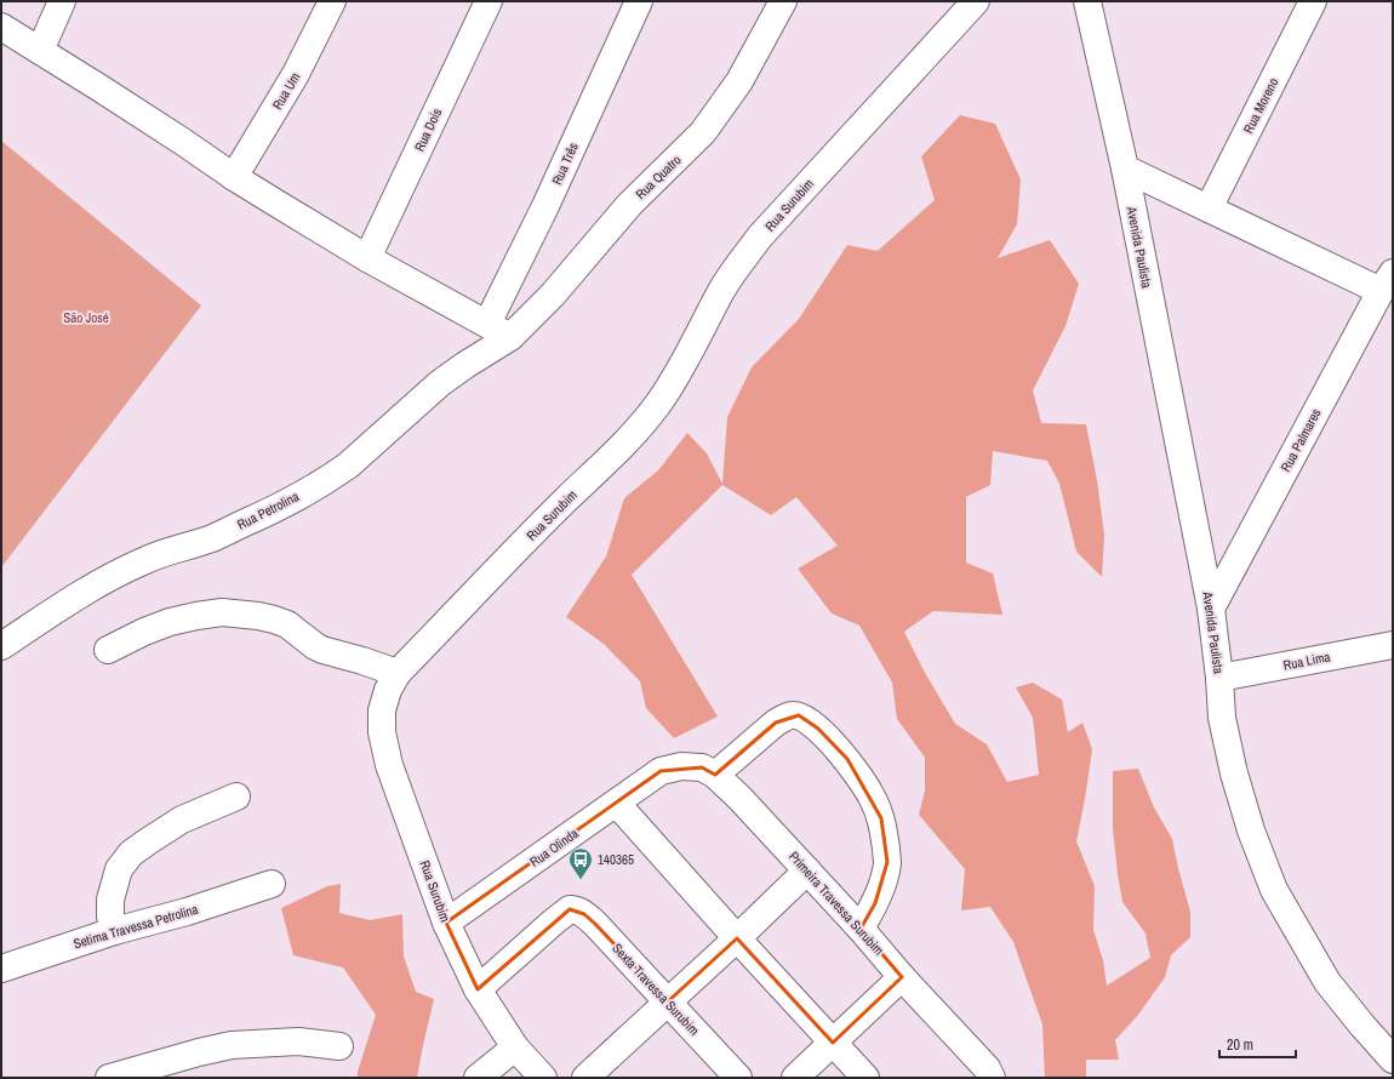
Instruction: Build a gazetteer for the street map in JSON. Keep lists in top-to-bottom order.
{
  "streets": {
    "street": [
      "Rua Um",
      "Rua Moreno",
      "Rua Dois",
      "Rua Três",
      "Rua Quatro",
      "Rua Surubim",
      "Avenida Paulista",
      "Rua Palmares",
      "Rua Petrolina",
      "Rua Lima",
      "Rua Olinda",
      "Primeira Travessa Surubim",
      "Setima Travessa Petrolina",
      "Sexta Travessa Surubim"
    ]
  },
  "crossings": [
    ["Rua Quatro", "Rua Petrolina"],
    ["Rua Surubim", "Rua Olinda"],
    ["Rua Surubim", "Sexta Travessa Surubim"],
    ["Avenida Paulista", "Rua Palmares"],
    ["Avenida Paulista", "Rua Lima"],
    ["Rua Olinda", "Primeira Travessa Surubim"]
  ],
  "parks": ["São José"],
  "places": {
    "bus stop": ["140365"]
  },
  "scale_bar": "20 m"
}
